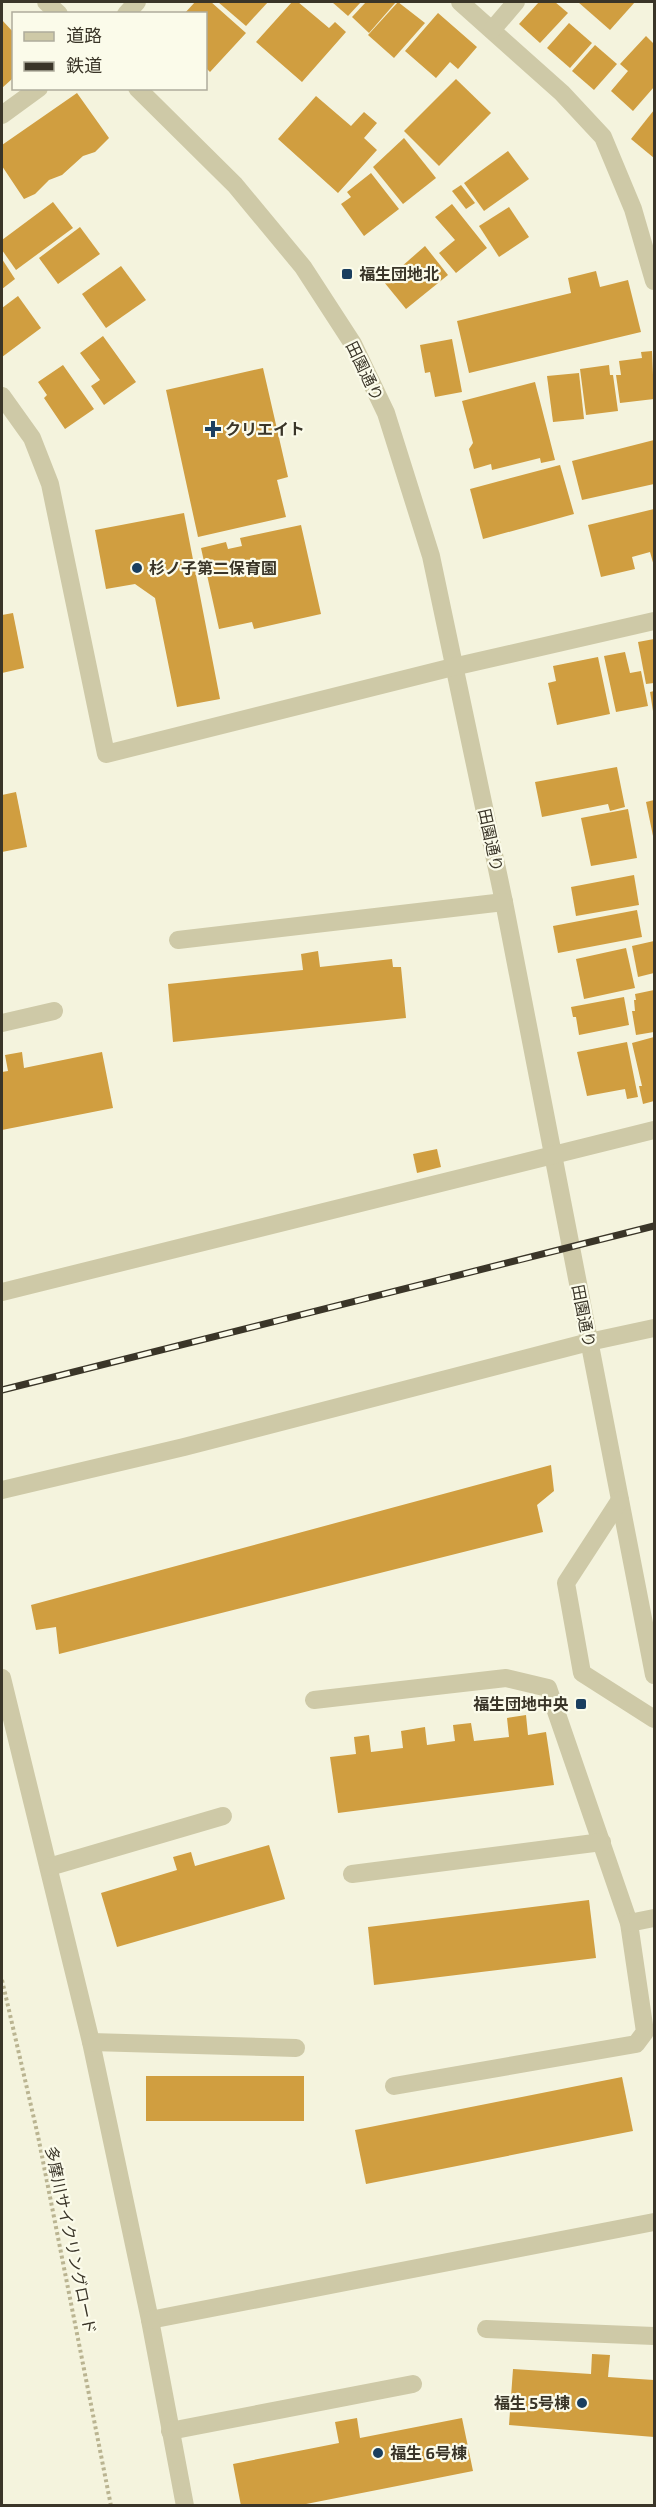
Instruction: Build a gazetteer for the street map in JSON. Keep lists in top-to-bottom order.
{
  "streets": {
    "street": ["田園通り"],
    "path": ["多摩川サイクリングロード"]
  },
  "places": {
    "transit": ["福生団地北", "福生団地中央"],
    "health": ["クリエイト"],
    "other": ["杉ノ子第二保育園", "福生 5号棟", "福生 6号棟"]
  },
  "legend": ["道路", "鉄道"]
}
